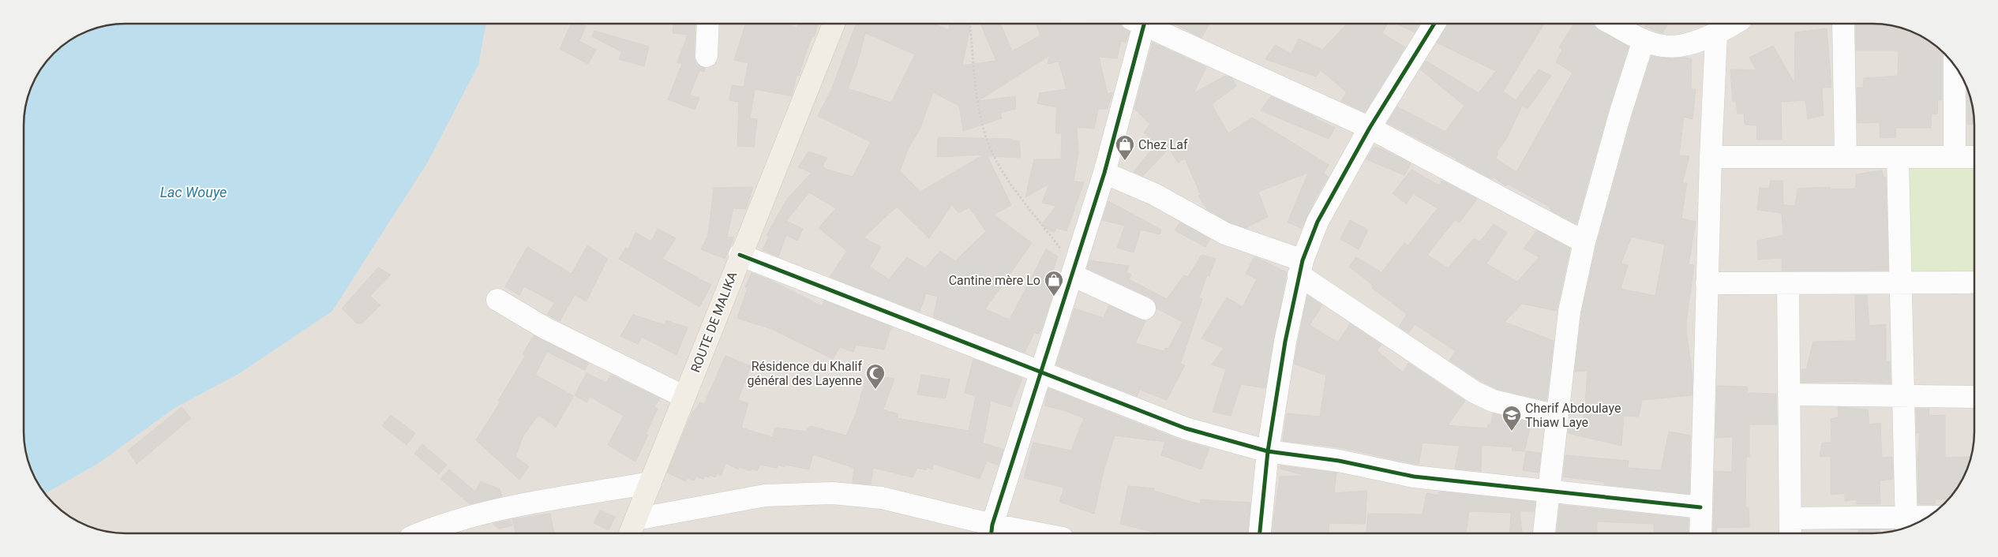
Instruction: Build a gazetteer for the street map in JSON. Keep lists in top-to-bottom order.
{
  "streets": {
    "main road": ["ROUTE DE MALIKA"]
  },
  "water": ["Lac Wouye"],
  "places": {
    "shop": ["Chez Laf", "Cantine mère Lo"],
    "mosque": ["Résidence du Khalif général des Layenne"],
    "school or university": ["Cherif Abdoulaye Thiaw Laye"]
  }
}
